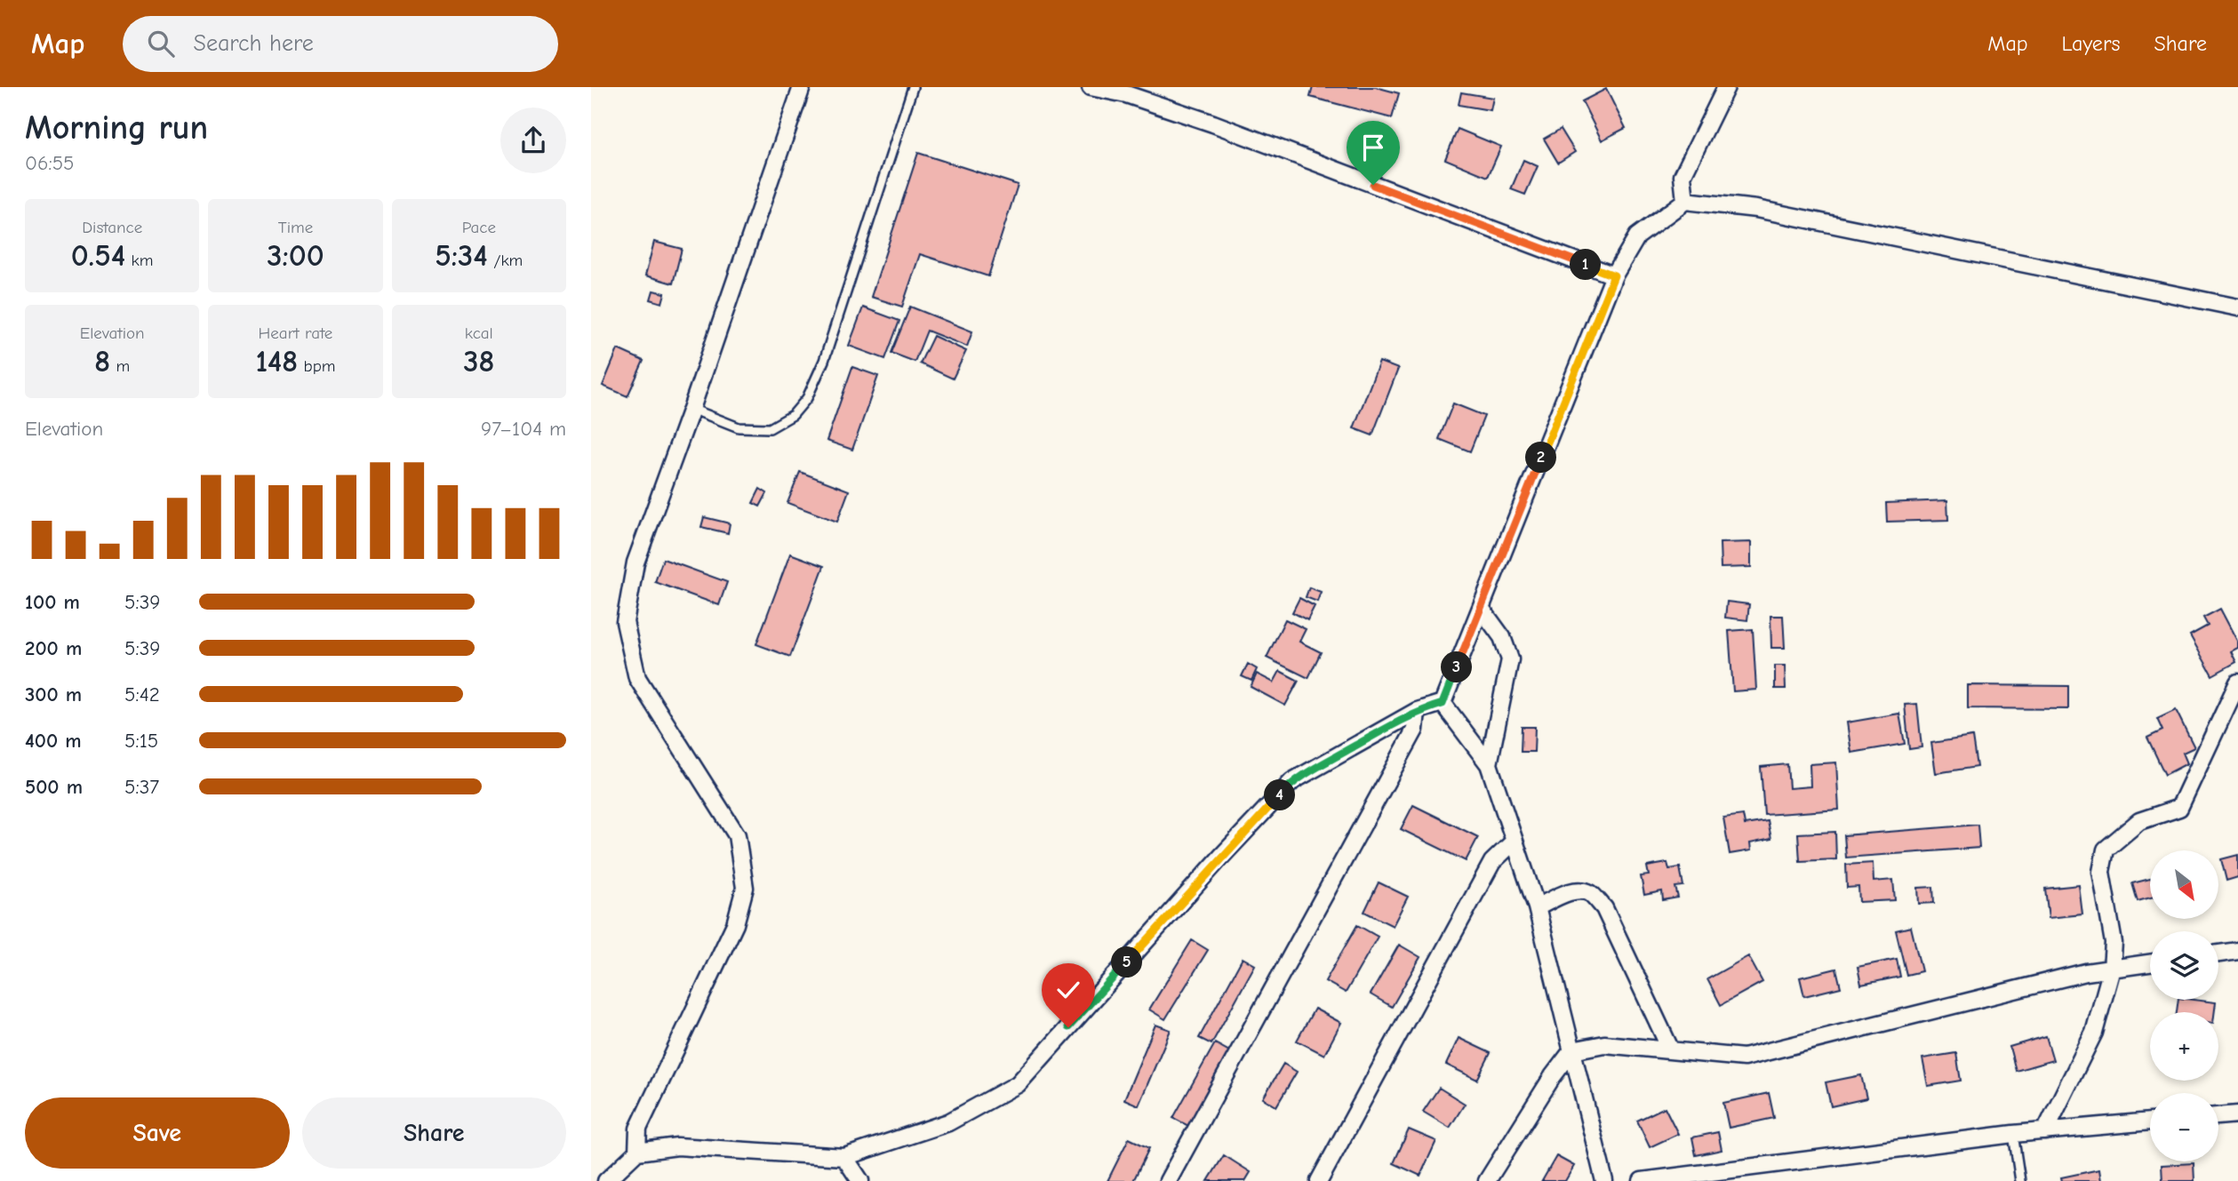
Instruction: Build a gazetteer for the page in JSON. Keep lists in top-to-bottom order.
{
  "north": "bottom right",
  "page": {
    "header": "Map",
    "search": "Search here",
    "nav": ["Map", "Layers", "Share"],
    "heading": ["Morning run", "06:55"],
    "stats": [
      ["Distance", "0.54 km"],
      ["Time", "3:00"],
      ["Pace", "5:34 /km"],
      ["Elevation", "8 m"],
      ["Heart rate", "148 bpm"],
      ["kcal", "38"]
    ],
    "pins": [
      "1",
      "2",
      "3",
      "4",
      "5"
    ],
    "chart": ["Elevation", "97–104 m"],
    "list": [
      {
        "name": "100 m",
        "note": "5:39"
      },
      {
        "name": "200 m",
        "note": "5:39"
      },
      {
        "name": "300 m",
        "note": "5:42"
      },
      {
        "name": "400 m",
        "note": "5:15"
      },
      {
        "name": "500 m",
        "note": "5:37"
      }
    ],
    "map_buttons": ["+", "−"],
    "buttons": ["Save", "Share"]
  }
}
